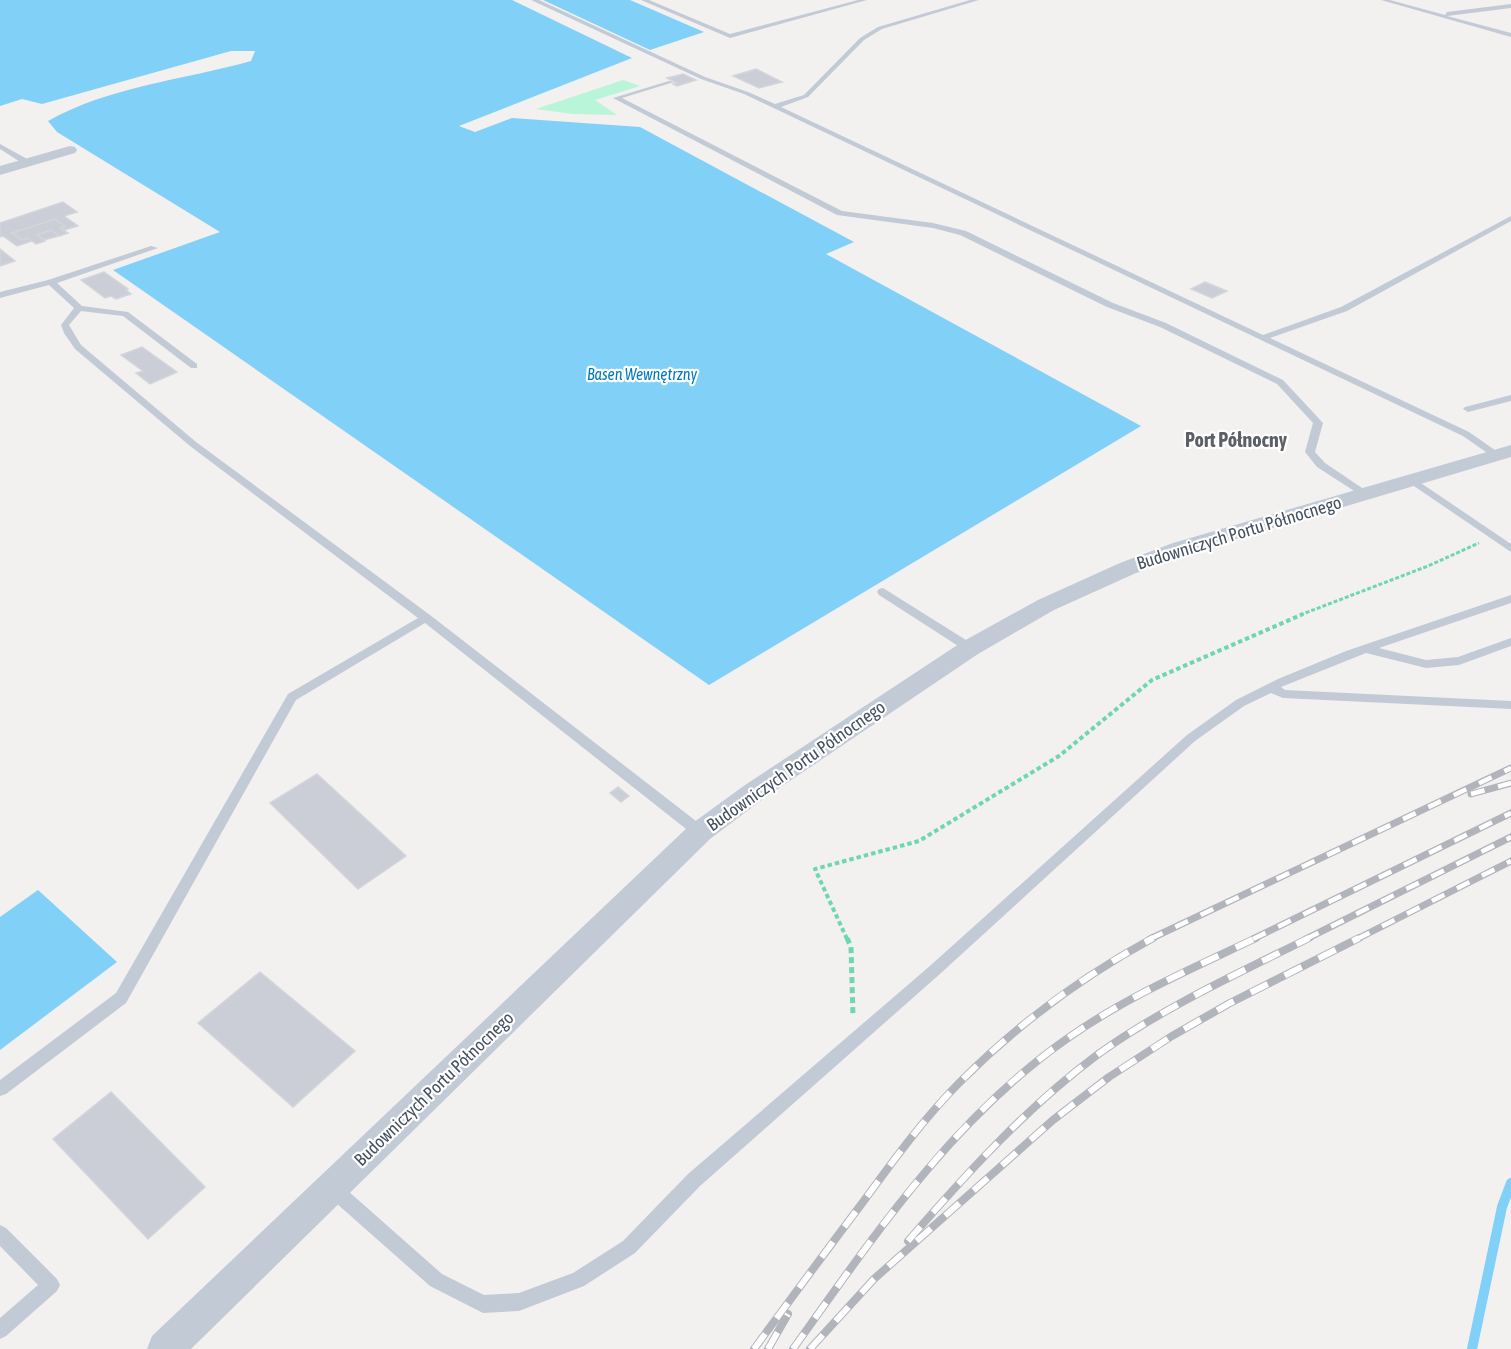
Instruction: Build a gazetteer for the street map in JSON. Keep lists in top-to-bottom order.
{
  "streets": {
    "street": ["Budowniczych Portu Północnego"]
  },
  "districts": ["Port Północny"],
  "water": ["Basen Wewnętrzny"]
}
